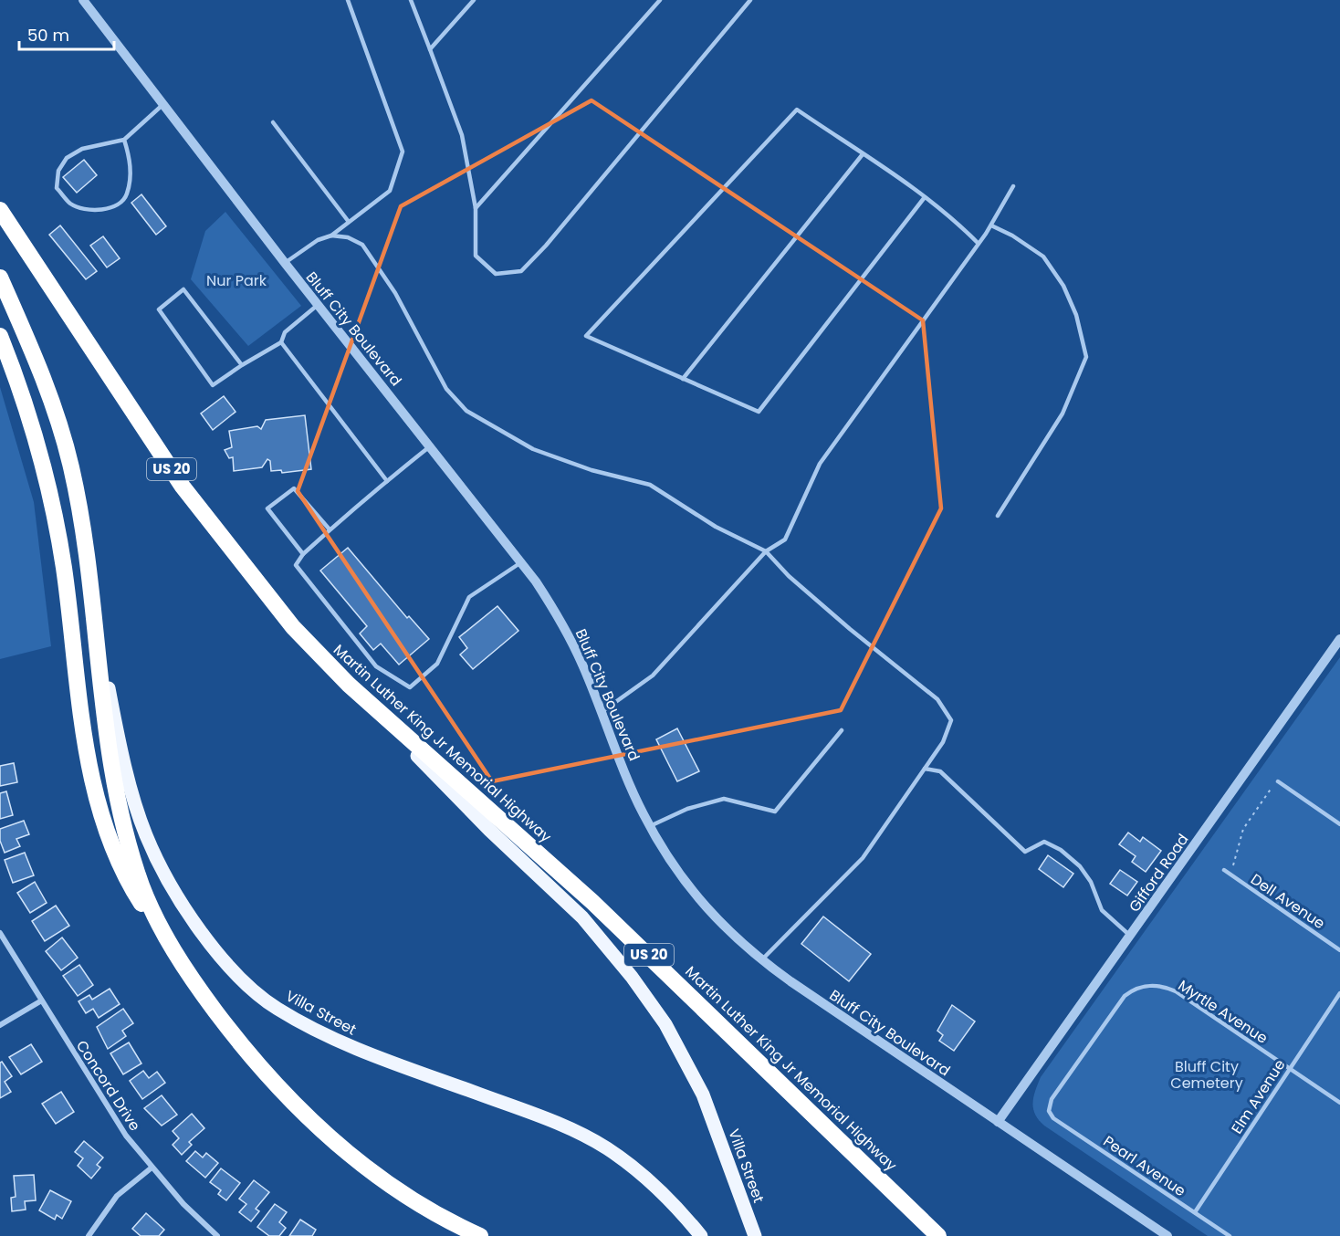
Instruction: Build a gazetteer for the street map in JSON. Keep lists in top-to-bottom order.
{
  "streets": {
    "highway": ["US 20", "Martin Luther King Jr Memorial Highway"],
    "main road": ["Villa Street"],
    "street": ["Bluff City Boulevard", "Gifford Road", "Concord Drive"],
    "lane": [
      "Dell Avenue",
      "Myrtle Avenue",
      "Elm Avenue",
      "Pearl Avenue"
    ]
  },
  "crossings": [
    ["Bluff City Boulevard", "Gifford Road"],
    ["Martin Luther King Jr Memorial Highway", "Villa Street"],
    ["Myrtle Avenue", "Elm Avenue"],
    ["Myrtle Avenue", "Pearl Avenue"],
    ["Elm Avenue", "Pearl Avenue"]
  ],
  "parks": ["Nur Park", "Bluff City Cemetery"],
  "scale_bar": "50 m"
}
